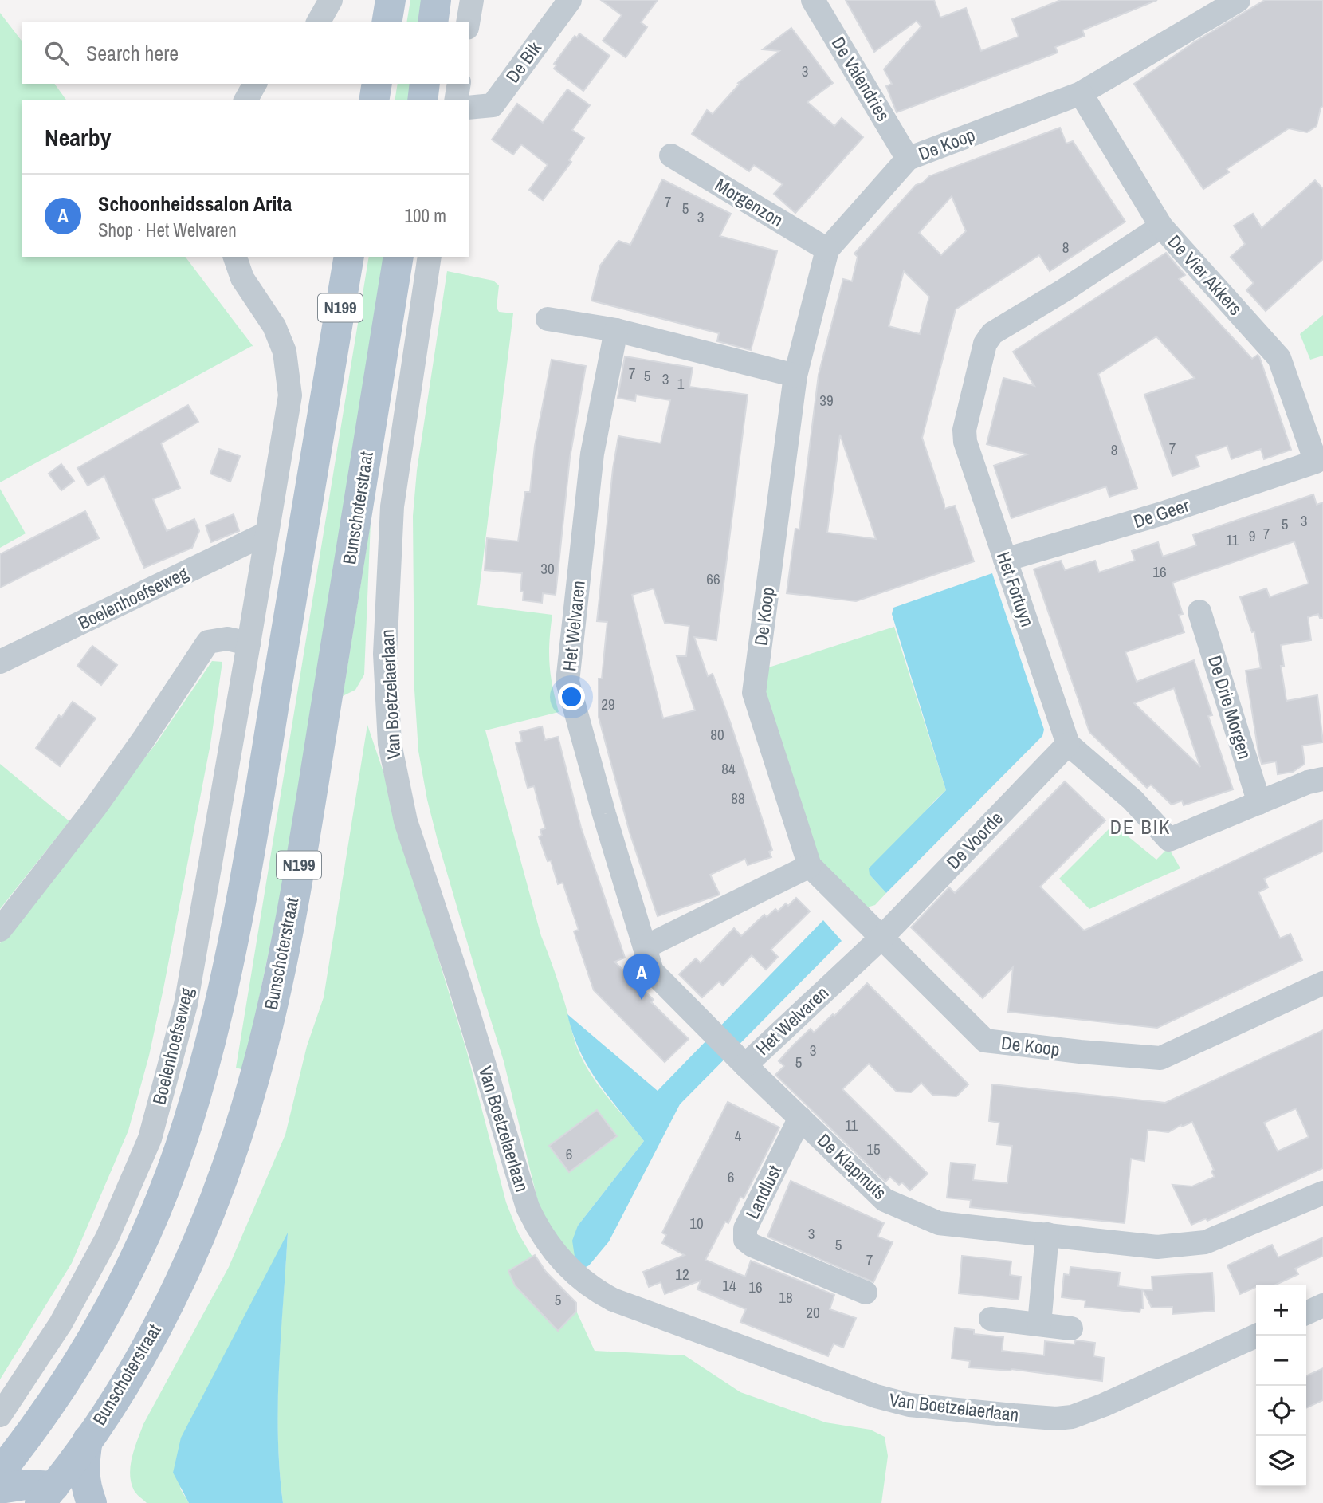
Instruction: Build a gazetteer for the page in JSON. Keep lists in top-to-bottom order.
{
  "streets": {
    "main road": ["N199", "Bunschoterstraat"],
    "street": [
      "De Bik",
      "De Valendries",
      "De Koop",
      "Morgenzon",
      "De Vier Akkers",
      "De Geer",
      "Het Fortuyn",
      "Boelenhoefseweg",
      "Het Welvaren",
      "Van Boetzelaerlaan",
      "De Drie Morgen",
      "De Voorde",
      "De Klapmuts",
      "Landlust"
    ]
  },
  "crossings": [
    ["De Valendries", "De Koop"],
    ["De Koop", "Morgenzon"],
    ["De Koop", "De Vier Akkers"],
    ["De Koop", "Het Welvaren"],
    ["De Koop", "De Voorde"],
    ["De Vier Akkers", "De Geer"],
    ["De Vier Akkers", "Het Fortuyn"],
    ["De Geer", "Het Fortuyn"],
    ["Het Fortuyn", "De Voorde"],
    ["Het Welvaren", "De Voorde"],
    ["Het Welvaren", "De Klapmuts"],
    ["De Klapmuts", "Landlust"]
  ],
  "districts": ["DE BIK"],
  "house_numbers": [
    "3",
    "7",
    "5",
    "3",
    "8",
    "7",
    "5",
    "3",
    "1",
    "39",
    "7",
    "8",
    "3",
    "5",
    "7",
    "9",
    "11",
    "30",
    "16",
    "66",
    "29",
    "80",
    "84",
    "88",
    "3",
    "5",
    "11",
    "4",
    "15",
    "6",
    "6",
    "10",
    "3",
    "5",
    "7",
    "12",
    "14",
    "16",
    "18",
    "5",
    "20"
  ],
  "page": {
    "search": "Search here",
    "heading": "Nearby",
    "list": [
      {
        "mark": "A",
        "name": "Schoonheidssalon Arita",
        "note": "Shop · Het Welvaren",
        "value": "100 m"
      }
    ],
    "pins": "A",
    "map_buttons": ["+", "−"]
  }
}
